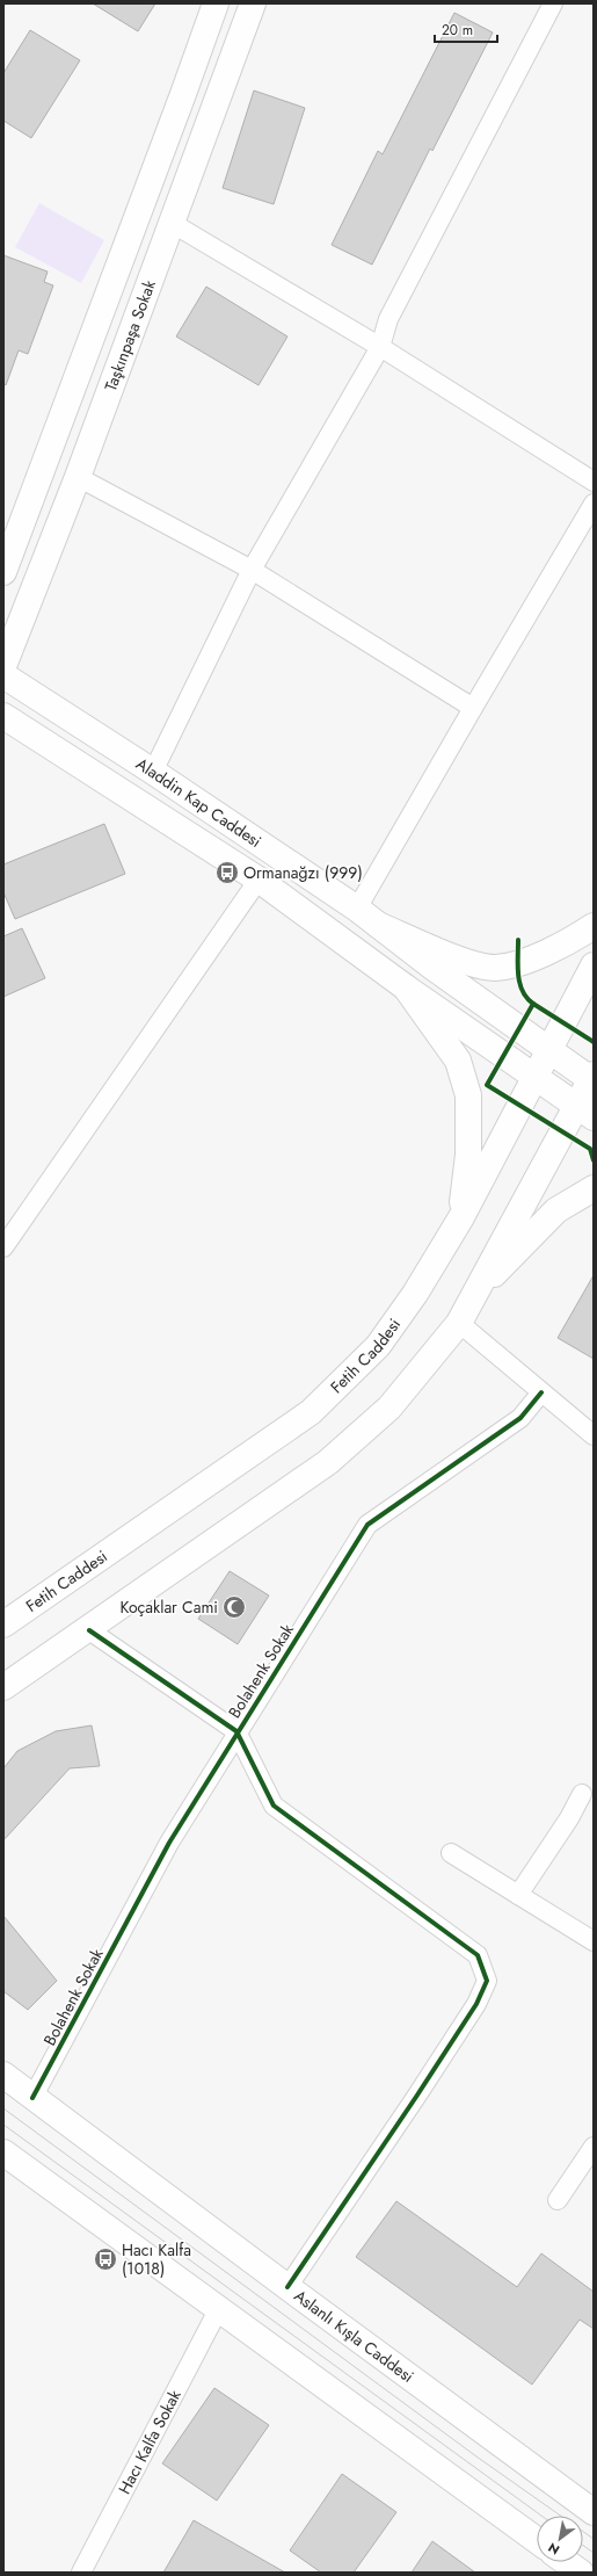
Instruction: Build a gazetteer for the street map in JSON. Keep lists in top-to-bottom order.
{
  "streets": {
    "main road": [
      "Taşkınpaşa Sokak",
      "Aladdin Kap Caddesi",
      "Fetih Caddesi",
      "Aslanlı Kışla Caddesi"
    ],
    "street": ["Bolahenk Sokak", "Hacı Kalfa Sokak"]
  },
  "crossings": [
    ["Aladdin Kap Caddesi", "Fetih Caddesi"],
    ["Bolahenk Sokak", "Aslanlı Kışla Caddesi"]
  ],
  "places": {
    "bus stop": ["Ormanağzı (999)", "Hacı Kalfa (1018)"],
    "mosque": ["Koçaklar Cami"]
  },
  "scale_bar": "20 m",
  "north": "bottom left"
}
